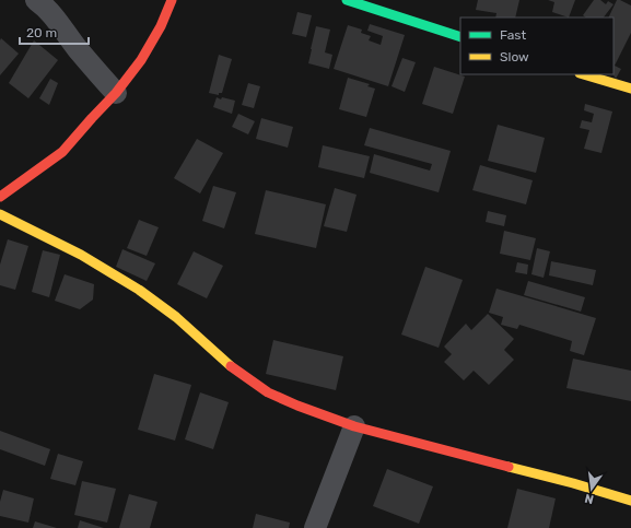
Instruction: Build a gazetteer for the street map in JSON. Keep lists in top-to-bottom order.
{
  "legend": ["Fast", "Slow"],
  "scale_bar": "20 m",
  "north": "bottom"
}
